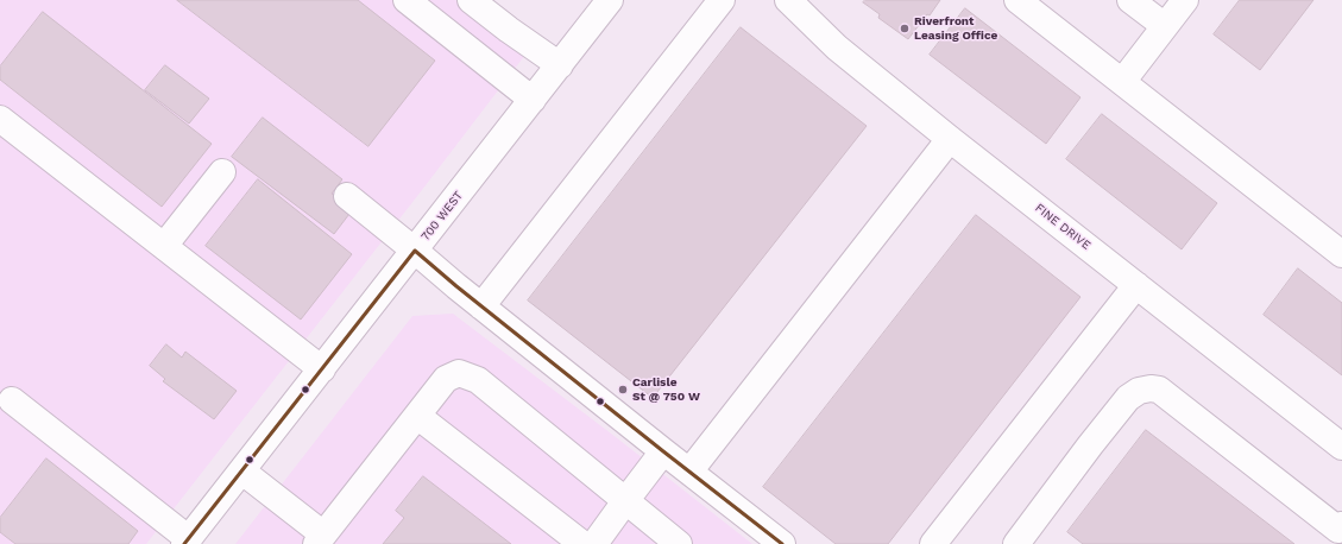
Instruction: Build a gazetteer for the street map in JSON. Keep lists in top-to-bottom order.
{
  "streets": {
    "street": ["700 WEST", "FINE DRIVE"]
  },
  "places": ["Riverfront Leasing Office", "Carlisle St @ 750 W"]
}
